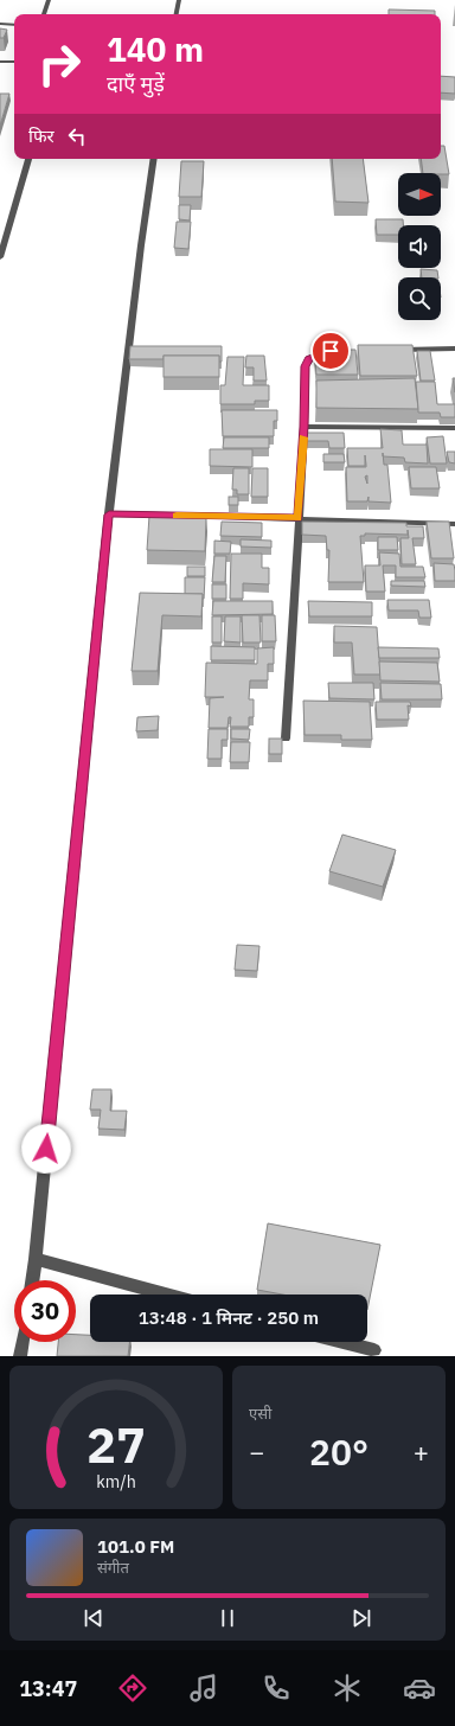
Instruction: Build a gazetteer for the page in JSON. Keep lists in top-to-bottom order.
{
  "north": "right",
  "page": {
    "turn": ["140 m", "दाएँ मुड़ें"],
    "then": "फिर",
    "limit": "30",
    "trip": "13:48 · 1 मिनट · 250 m",
    "tile": "एसी",
    "heat": ["−", "20°", "+"],
    "song": ["101.0 FM", "संगीत"],
    "tabs": "13:47",
    "gauge": ["27", "km/h"]
  }
}
